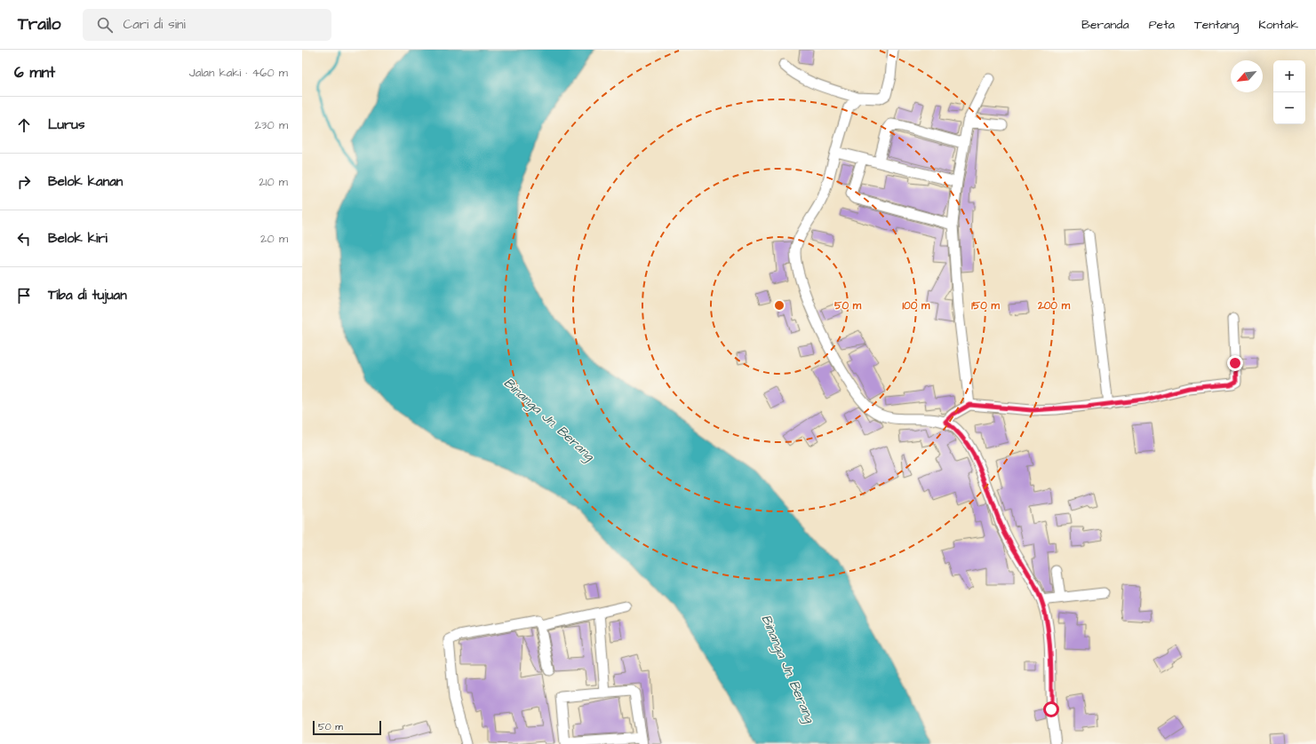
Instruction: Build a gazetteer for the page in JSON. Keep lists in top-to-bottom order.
{
  "water": ["Binanga Jn. Berang"],
  "scale_bar": "50 m",
  "north": "bottom left",
  "page": {
    "header": "Trailo",
    "search": "Cari di sini",
    "nav": [
      "Beranda",
      "Peta",
      "Tentang",
      "Kontak"
    ],
    "heading": ["6 mnt", "Jalan kaki · 460 m"],
    "map_buttons": ["+", "−"],
    "list": [
      ["Lurus", "230 m"],
      ["Belok kanan", "210 m"],
      ["Belok kiri", "20 m"],
      "Tiba di tujuan"
    ],
    "scale": "50 m"
  },
  "rings": [
    "50 m",
    "100 m",
    "150 m",
    "200 m"
  ]
}
